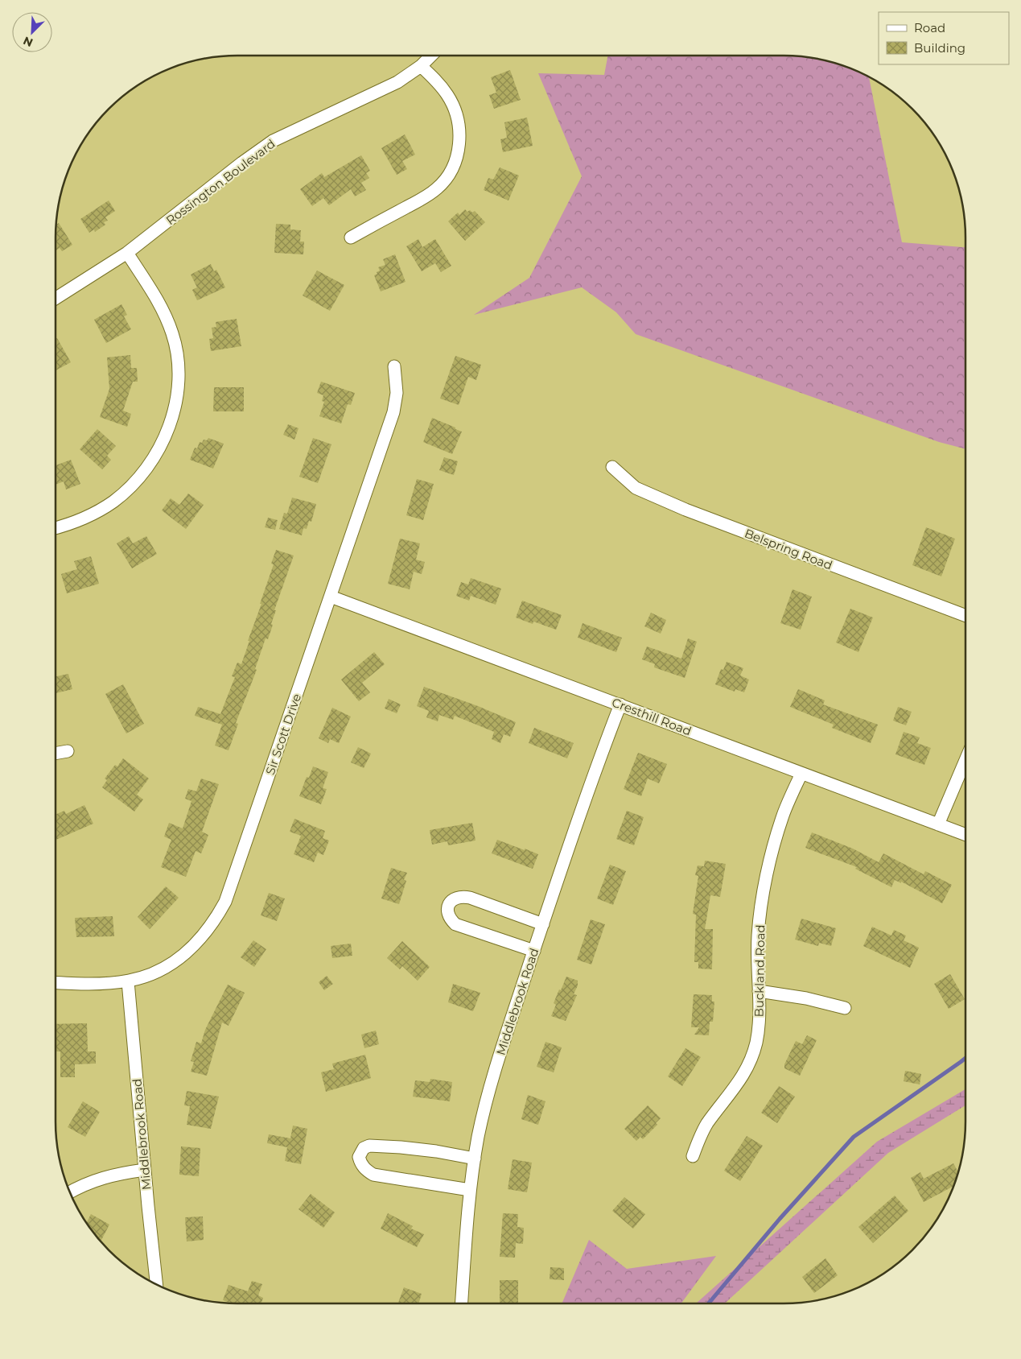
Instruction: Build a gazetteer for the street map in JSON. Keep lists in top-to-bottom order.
{
  "streets": {
    "street": [
      "Rossington Boulevard",
      "Belspring Road",
      "Cresthill Road",
      "Sir Scott Drive",
      "Buckland Road",
      "Middlebrook Road"
    ]
  },
  "crossings": [
    ["Cresthill Road", "Sir Scott Drive"],
    ["Cresthill Road", "Buckland Road"],
    ["Cresthill Road", "Middlebrook Road"],
    ["Sir Scott Drive", "Middlebrook Road"]
  ],
  "legend": ["Road", "Building"],
  "north": "bottom left"
}
